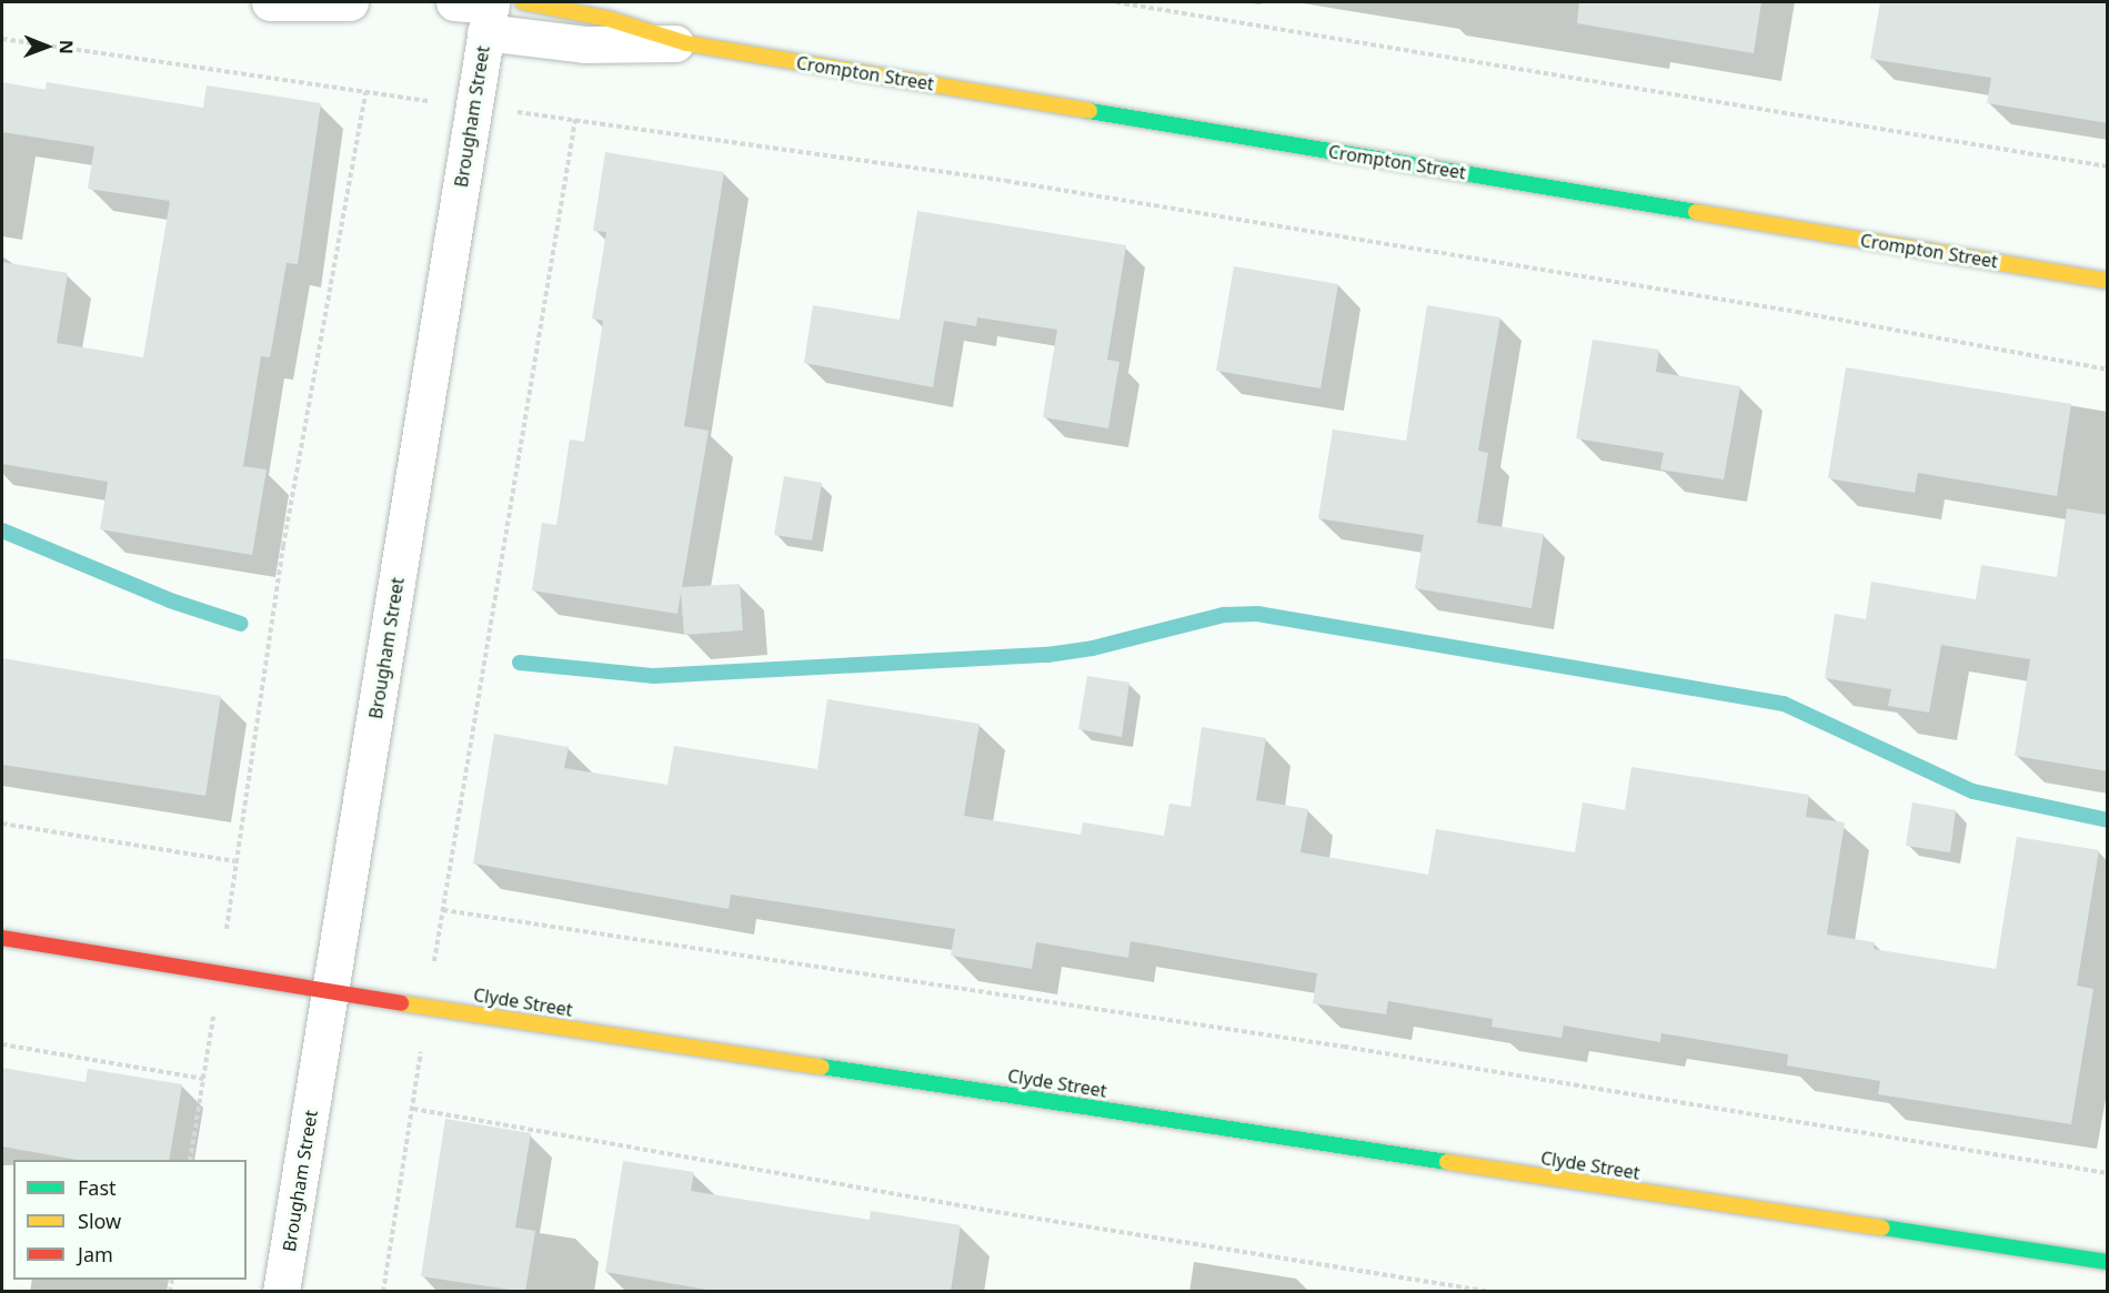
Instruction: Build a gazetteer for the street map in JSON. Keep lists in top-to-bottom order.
{
  "streets": {
    "street": ["Crompton Street", "Brougham Street", "Clyde Street"]
  },
  "crossings": [
    ["Crompton Street", "Brougham Street"],
    ["Brougham Street", "Clyde Street"]
  ],
  "legend": ["Fast", "Slow", "Jam"],
  "north": "right"
}
